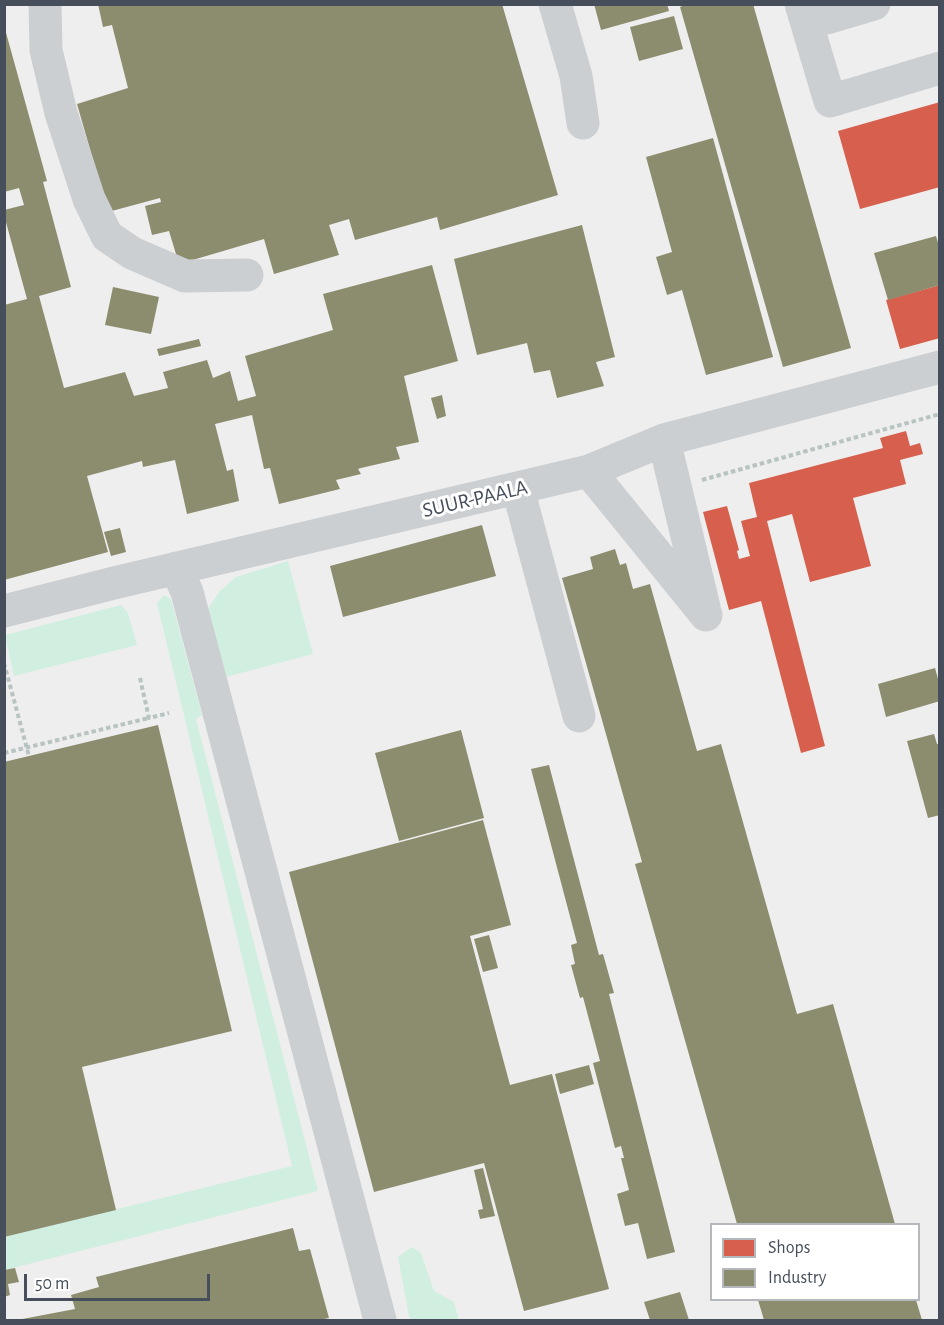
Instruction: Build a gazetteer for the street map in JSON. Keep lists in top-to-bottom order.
{
  "streets": {
    "street": ["SUUR-PAALA"]
  },
  "legend": ["Shops", "Industry"],
  "scale_bar": "50 m"
}
